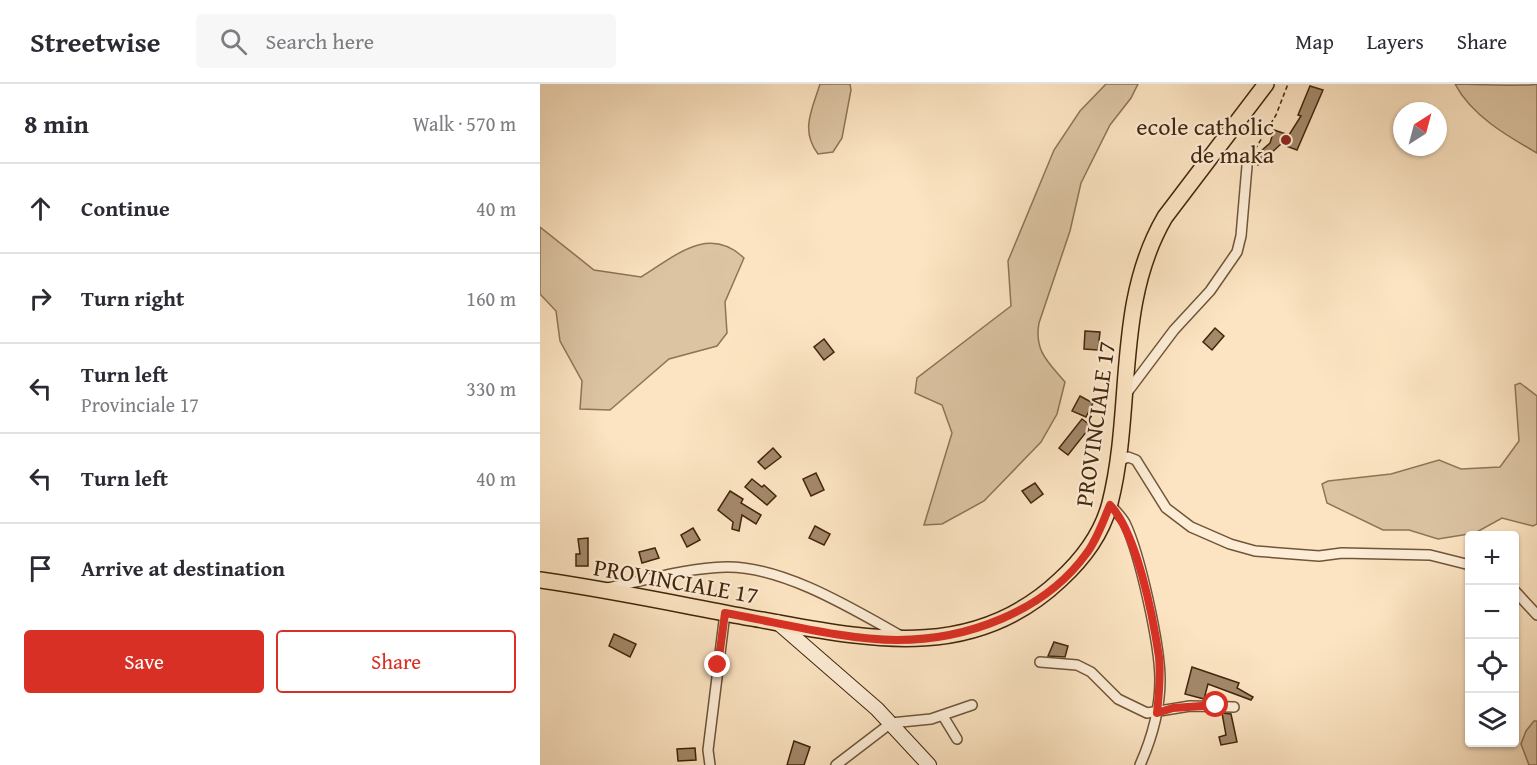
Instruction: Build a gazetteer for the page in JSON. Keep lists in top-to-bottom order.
{
  "streets": {
    "main road": ["PROVINCIALE 17"]
  },
  "places": ["ecole catholic de maka"],
  "north": "top right",
  "page": {
    "header": "Streetwise",
    "search": "Search here",
    "nav": ["Map", "Layers", "Share"],
    "heading": ["8 min", "Walk · 570 m"],
    "list": [
      ["Continue", "40 m"],
      ["Turn right", "160 m"],
      ["Turn left", "Provinciale 17", "330 m"],
      ["Turn left", "40 m"],
      "Arrive at destination"
    ],
    "map_buttons": ["+", "−"],
    "buttons": ["Save", "Share"]
  }
}
